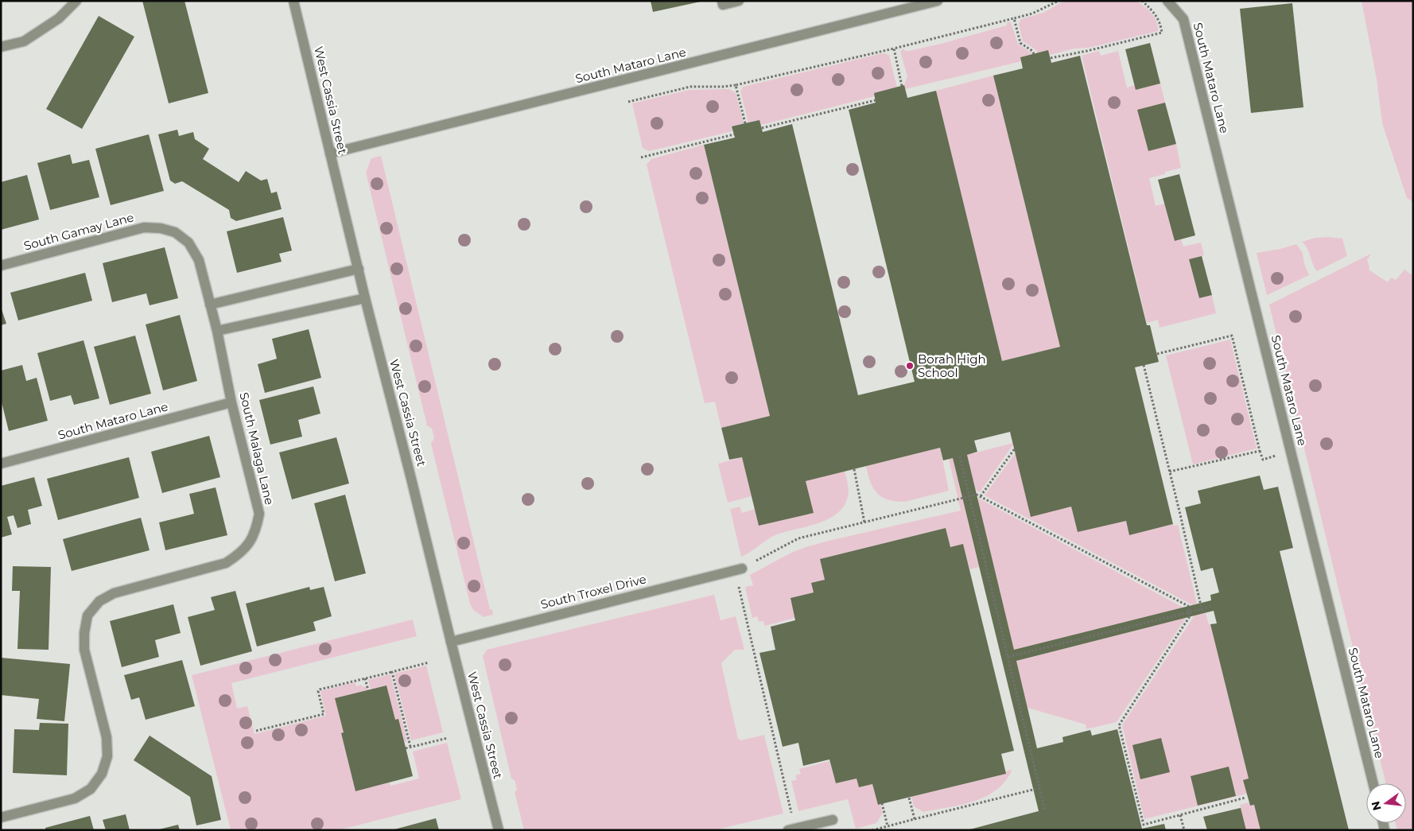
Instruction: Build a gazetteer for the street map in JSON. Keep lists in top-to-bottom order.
{
  "streets": {
    "street": [
      "South Mataro Lane",
      "West Cassia Street",
      "South Gamay Lane",
      "South Malaga Lane",
      "South Troxel Drive"
    ]
  },
  "crossings": [
    ["South Mataro Lane", "West Cassia Street"],
    ["South Mataro Lane", "South Malaga Lane"],
    ["West Cassia Street", "South Troxel Drive"],
    ["South Gamay Lane", "South Malaga Lane"]
  ],
  "places": ["Borah High School"],
  "north": "left"
}
